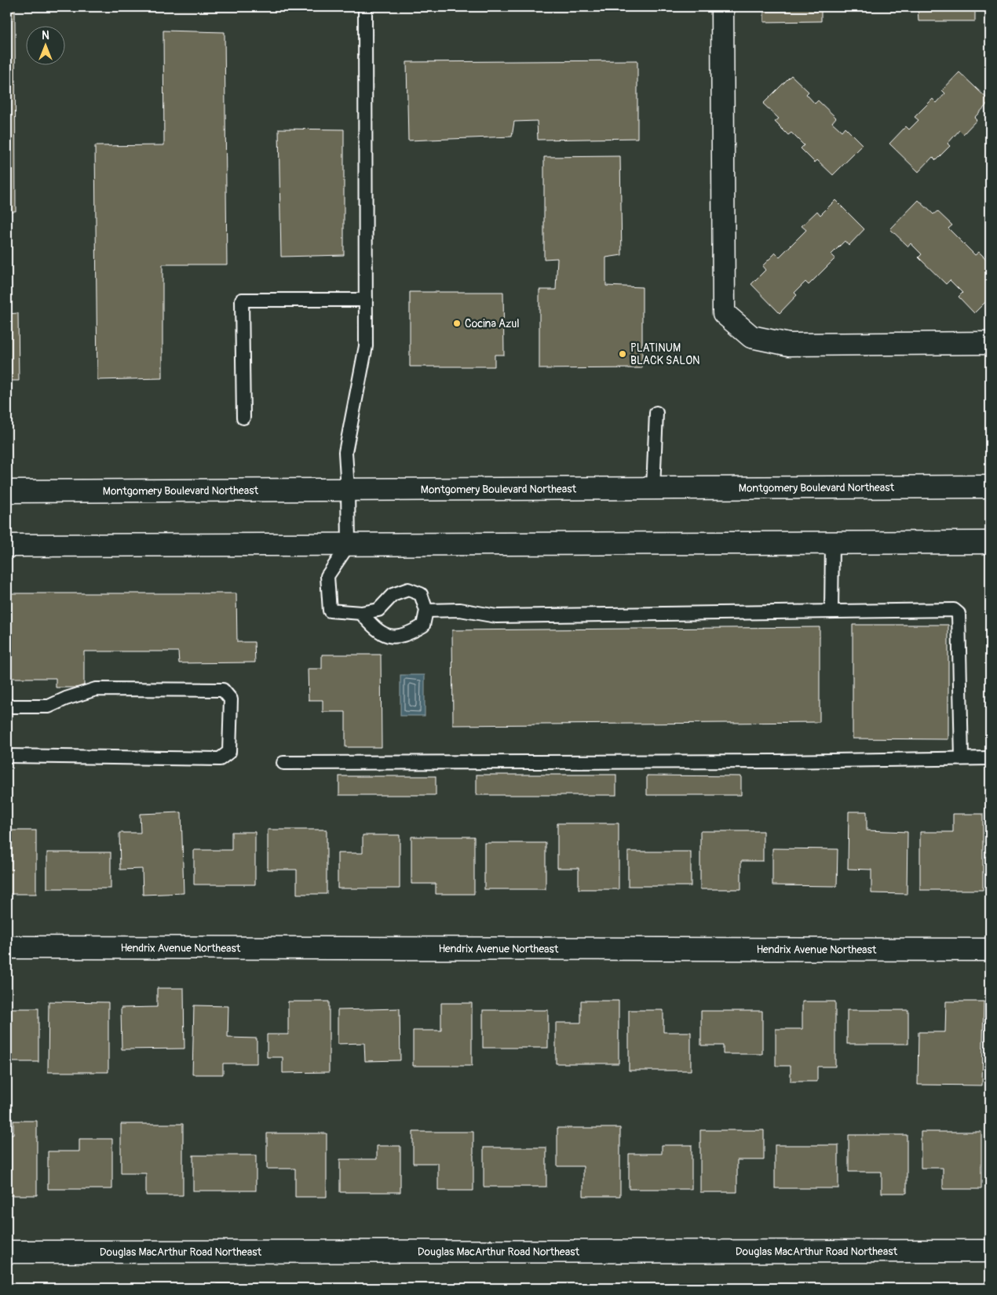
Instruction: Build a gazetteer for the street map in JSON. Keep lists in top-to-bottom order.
{
  "streets": {
    "street": ["Montgomery Boulevard Northeast", "Hendrix Avenue Northeast", "Douglas MacArthur Road Northeast"]
  },
  "places": ["Cocina Azul", "PLATINUM BLACK SALON"],
  "north": "top"
}
